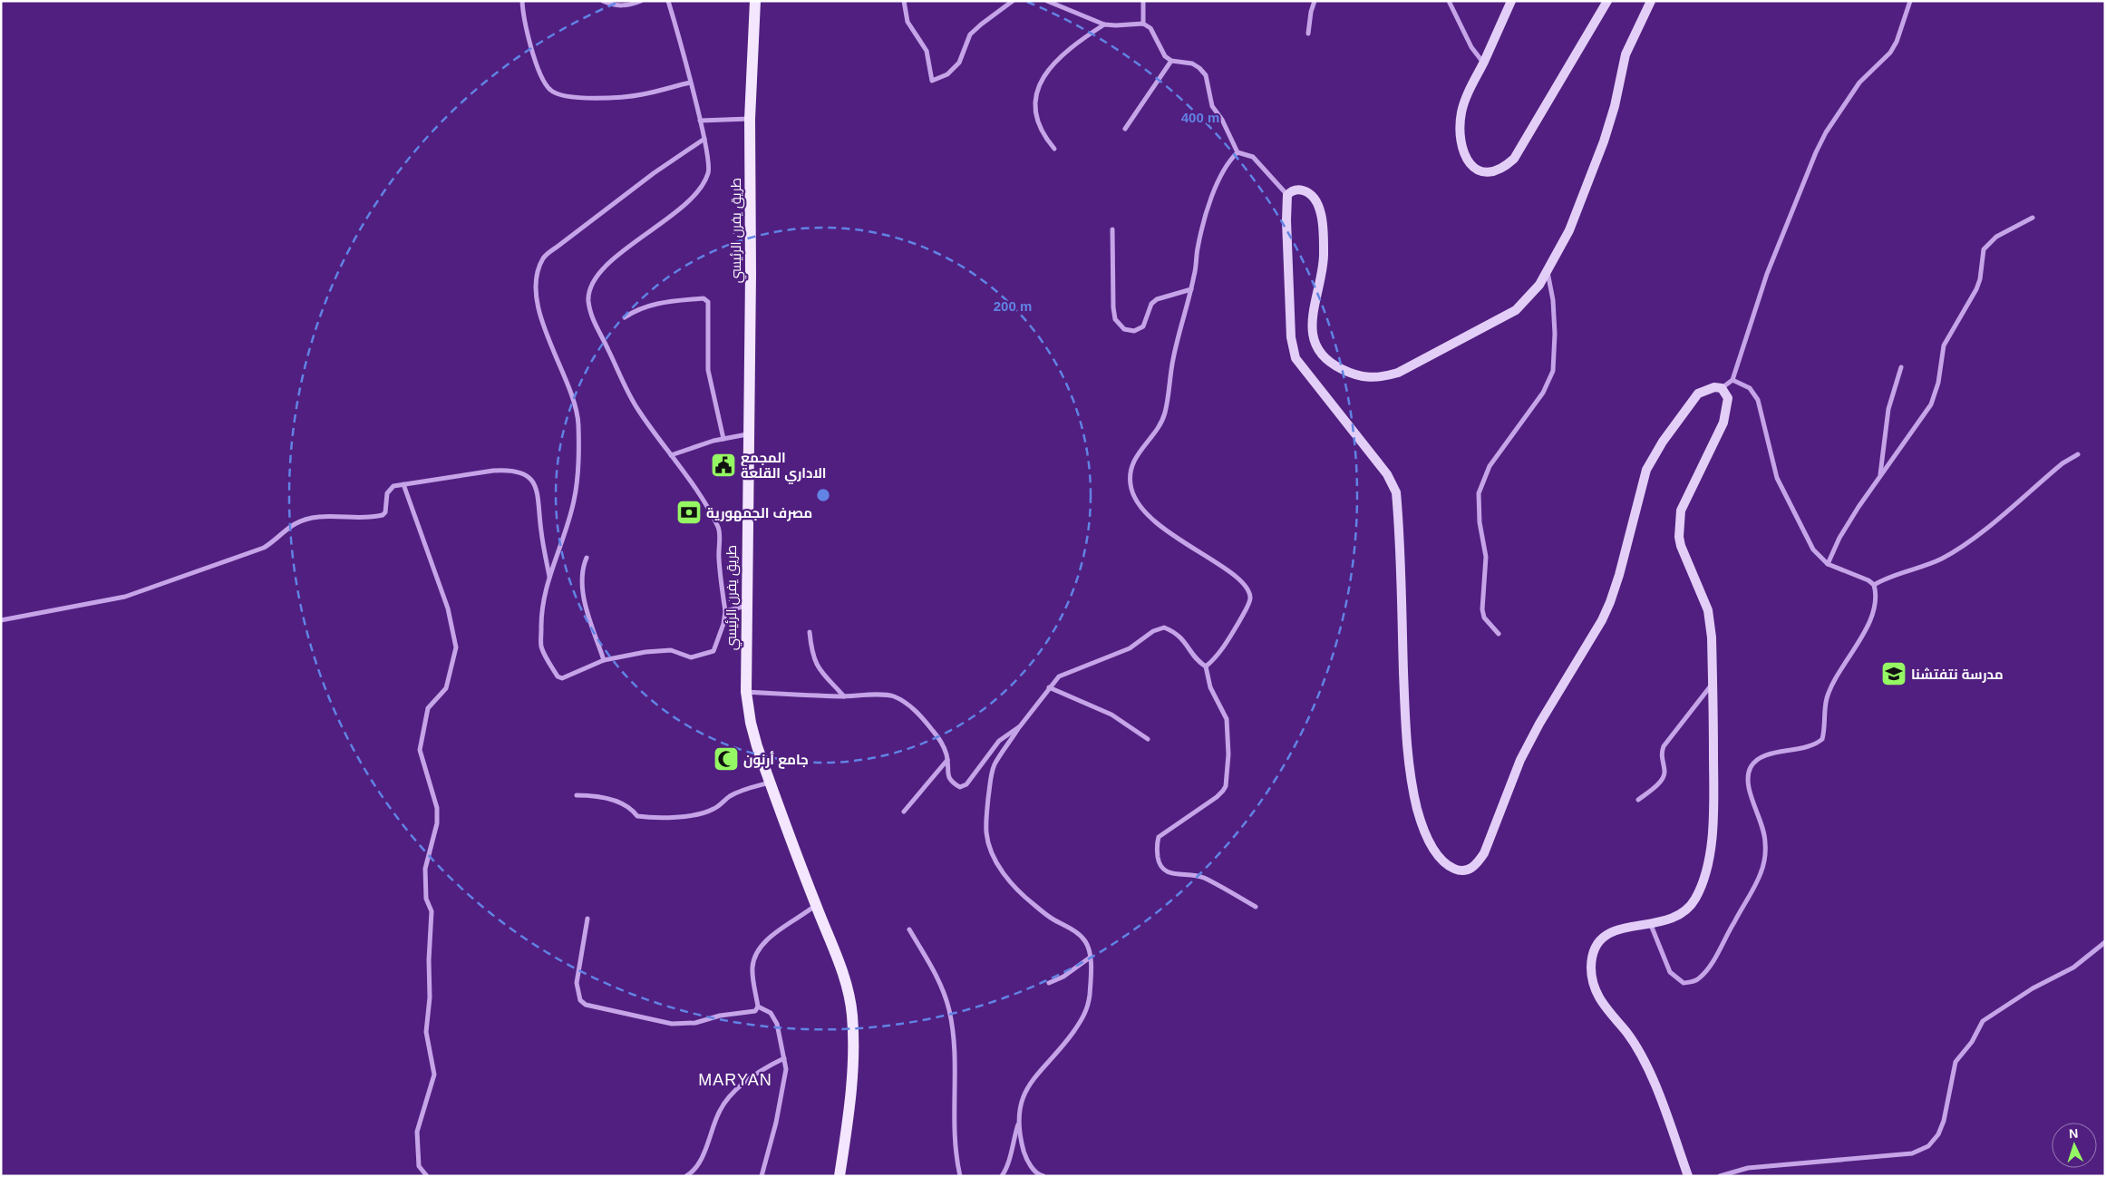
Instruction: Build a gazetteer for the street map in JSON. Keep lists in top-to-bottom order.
{
  "streets": {
    "main road": ["طريق يفرن الرئيسي"]
  },
  "districts": ["MARYAN"],
  "places": {
    "public building": ["المجمع الاداري القلعة"],
    "bank": ["مصرف الجمهورية"],
    "school or university": ["مدرسة نتفتشنا"],
    "mosque": ["جامع أرنون"]
  },
  "north": "top",
  "rings": ["400 m", "200 m"]
}
